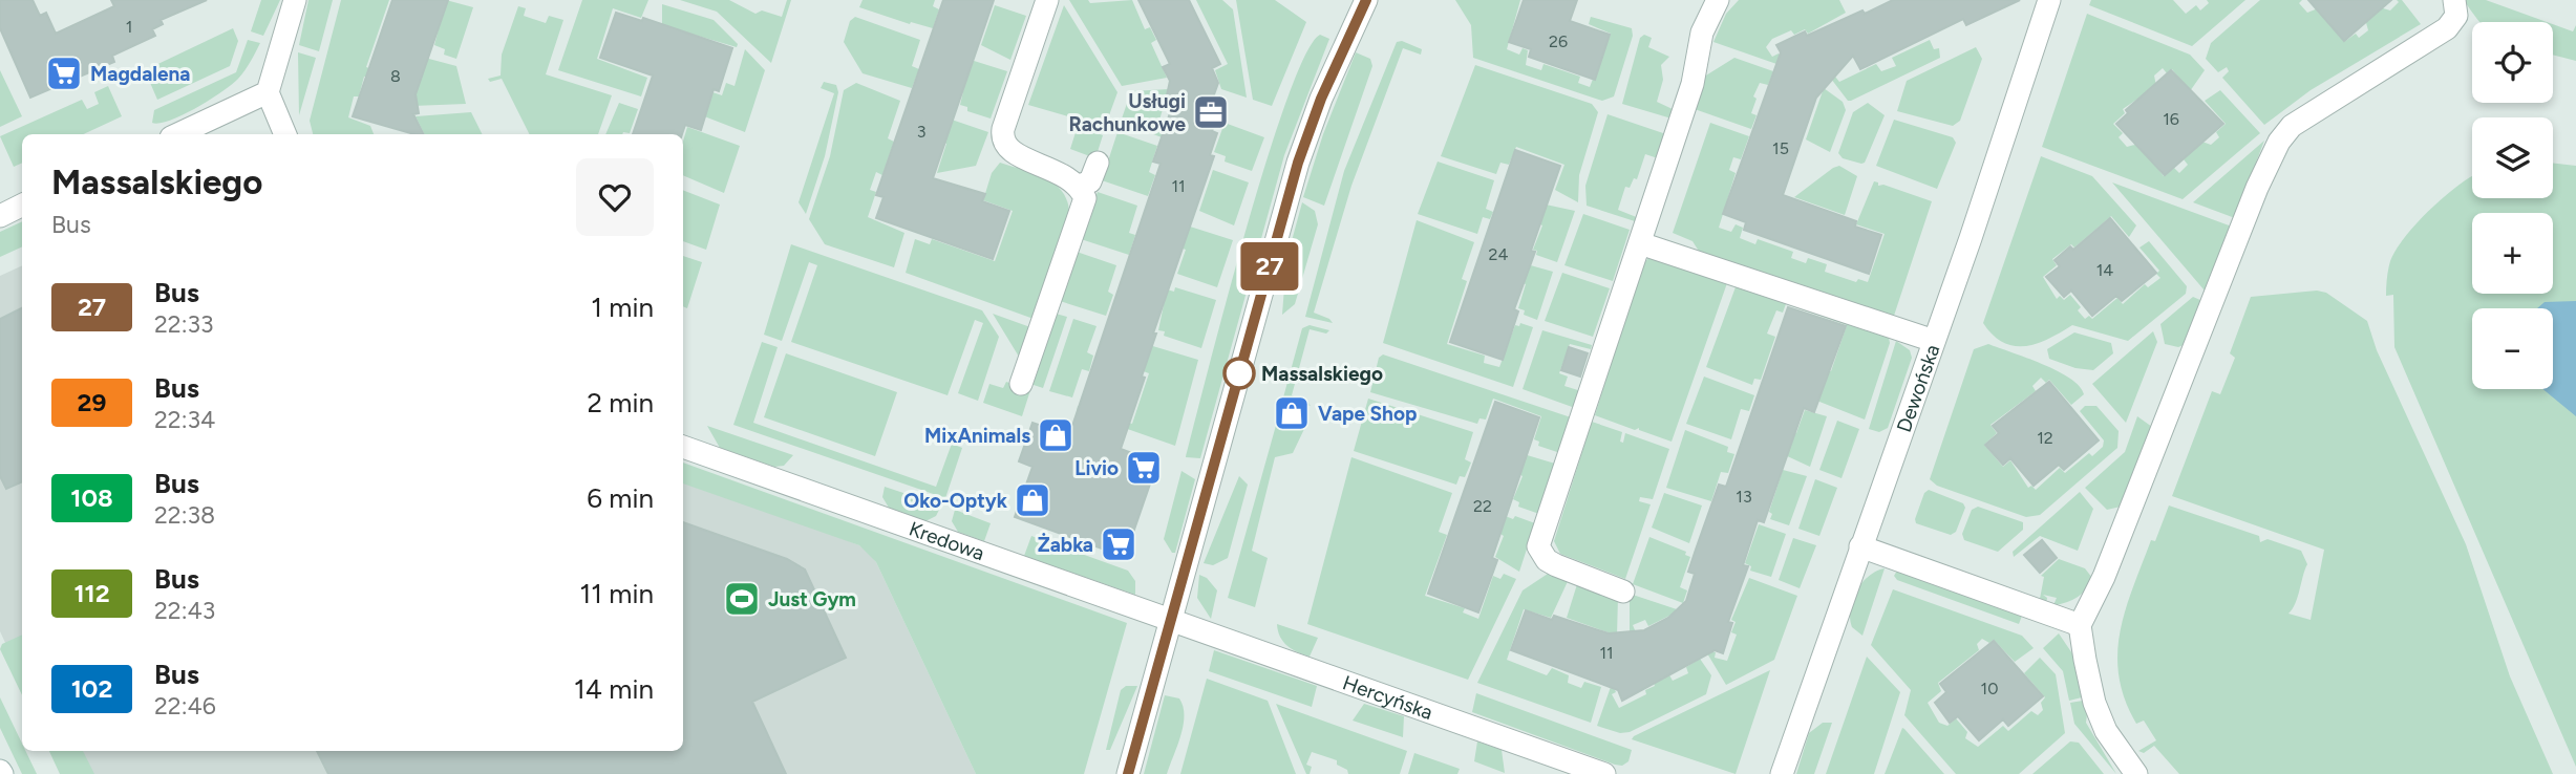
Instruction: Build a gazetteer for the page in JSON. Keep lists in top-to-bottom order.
{
  "streets": {
    "street": ["Dewońska", "Kredowa", "Hercyńska"]
  },
  "crossings": [
    ["Kredowa", "Hercyńska"]
  ],
  "places": {
    "supermarket": ["Magdalena", "Livio", "Żabka"],
    "office": ["Usługi Rachunkowe"],
    "other": ["Massalskiego"],
    "shop": ["Vape Shop", "MixAnimals", "Oko-Optyk"],
    "sports": ["Just Gym"]
  },
  "lines": ["bus line 27"],
  "house_numbers": [
    "1",
    "26",
    "8",
    "16",
    "3",
    "15",
    "11",
    "24",
    "14",
    "12",
    "13",
    "22",
    "11",
    "10"
  ],
  "page": {
    "on_map": "27",
    "map_buttons": ["+", "−"],
    "heading": ["Massalskiego", "Bus"],
    "list": [
      {
        "mark": "27",
        "name": "Bus",
        "note": "22:33",
        "value": "1 min"
      },
      {
        "mark": "29",
        "name": "Bus",
        "note": "22:34",
        "value": "2 min"
      },
      {
        "mark": "108",
        "name": "Bus",
        "note": "22:38",
        "value": "6 min"
      },
      {
        "mark": "112",
        "name": "Bus",
        "note": "22:43",
        "value": "11 min"
      },
      {
        "mark": "102",
        "name": "Bus",
        "note": "22:46",
        "value": "14 min"
      }
    ]
  }
}
